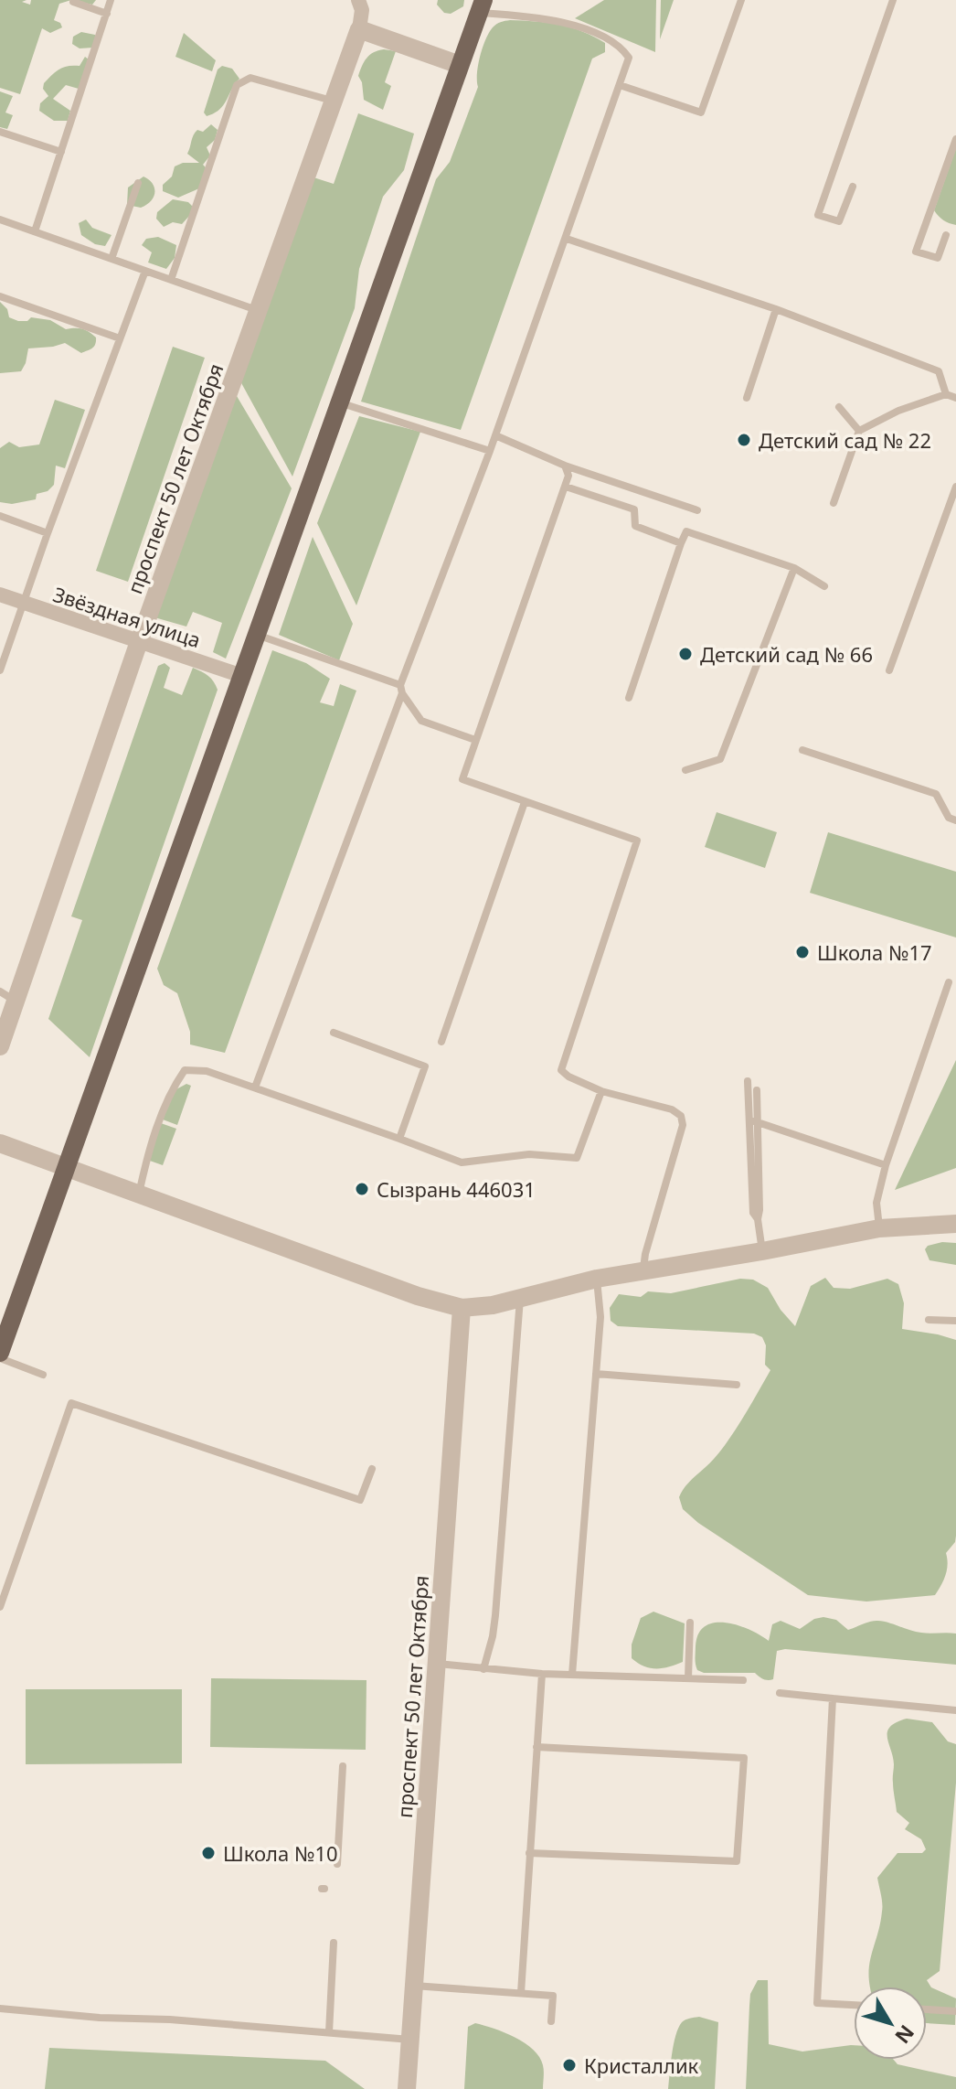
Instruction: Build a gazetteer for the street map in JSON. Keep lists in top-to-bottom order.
{
  "streets": {
    "street": ["проспект 50 лет Октября", "Звёздная улица"]
  },
  "crossings": [
    ["проспект 50 лет Октября", "Звёздная улица"]
  ],
  "places": [
    "Детский сад № 22",
    "Детский сад № 66",
    "Школа №17",
    "Сызрань 446031",
    "Школа №10",
    "Кристаллик"
  ],
  "north": "bottom right"
}
